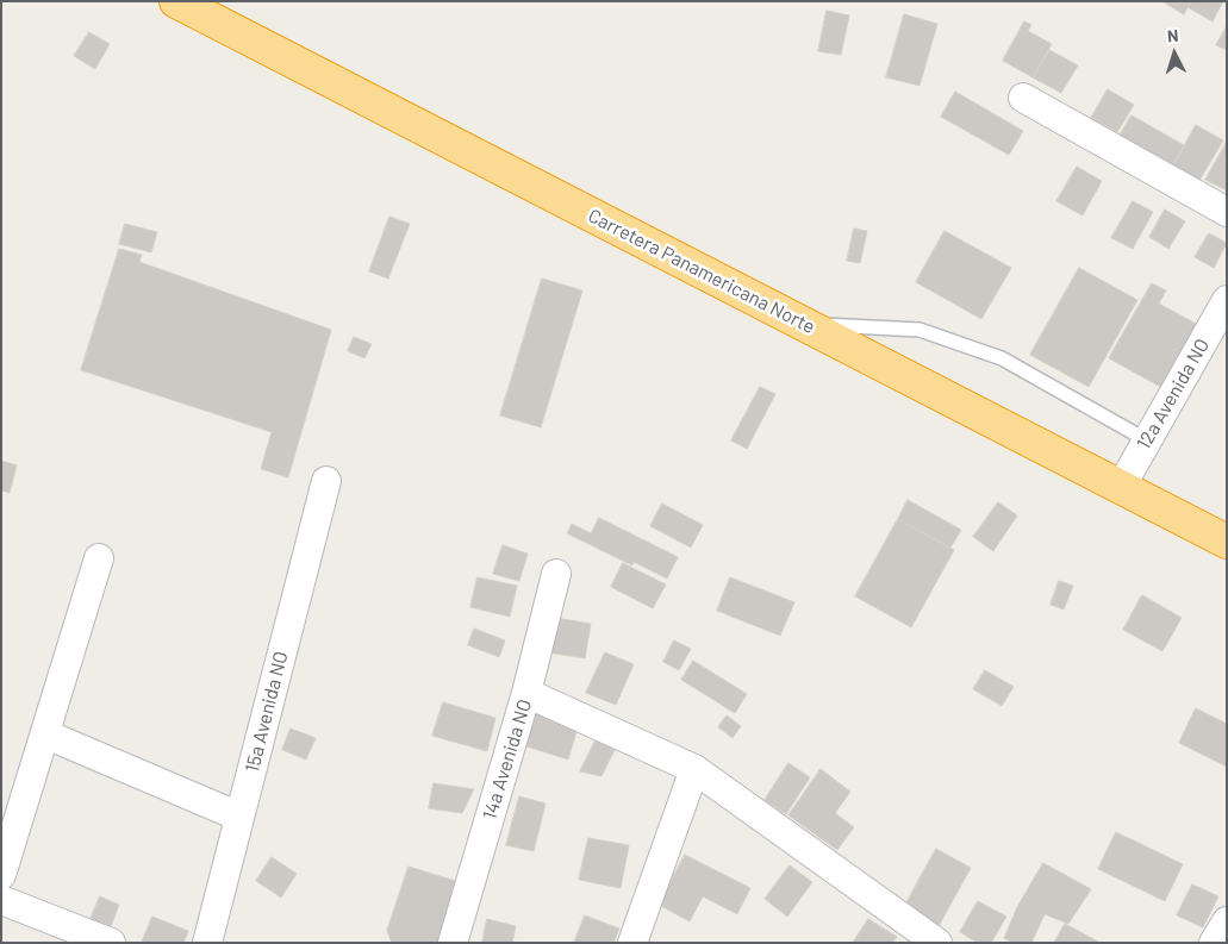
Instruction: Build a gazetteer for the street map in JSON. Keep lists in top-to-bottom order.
{
  "streets": {
    "highway": ["Carretera Panamericana Norte"],
    "street": ["12a Avenida NO", "15a Avenida NO", "14a Avenida NO"]
  },
  "crossings": [
    ["Carretera Panamericana Norte", "12a Avenida NO"]
  ],
  "north": "top"
}
